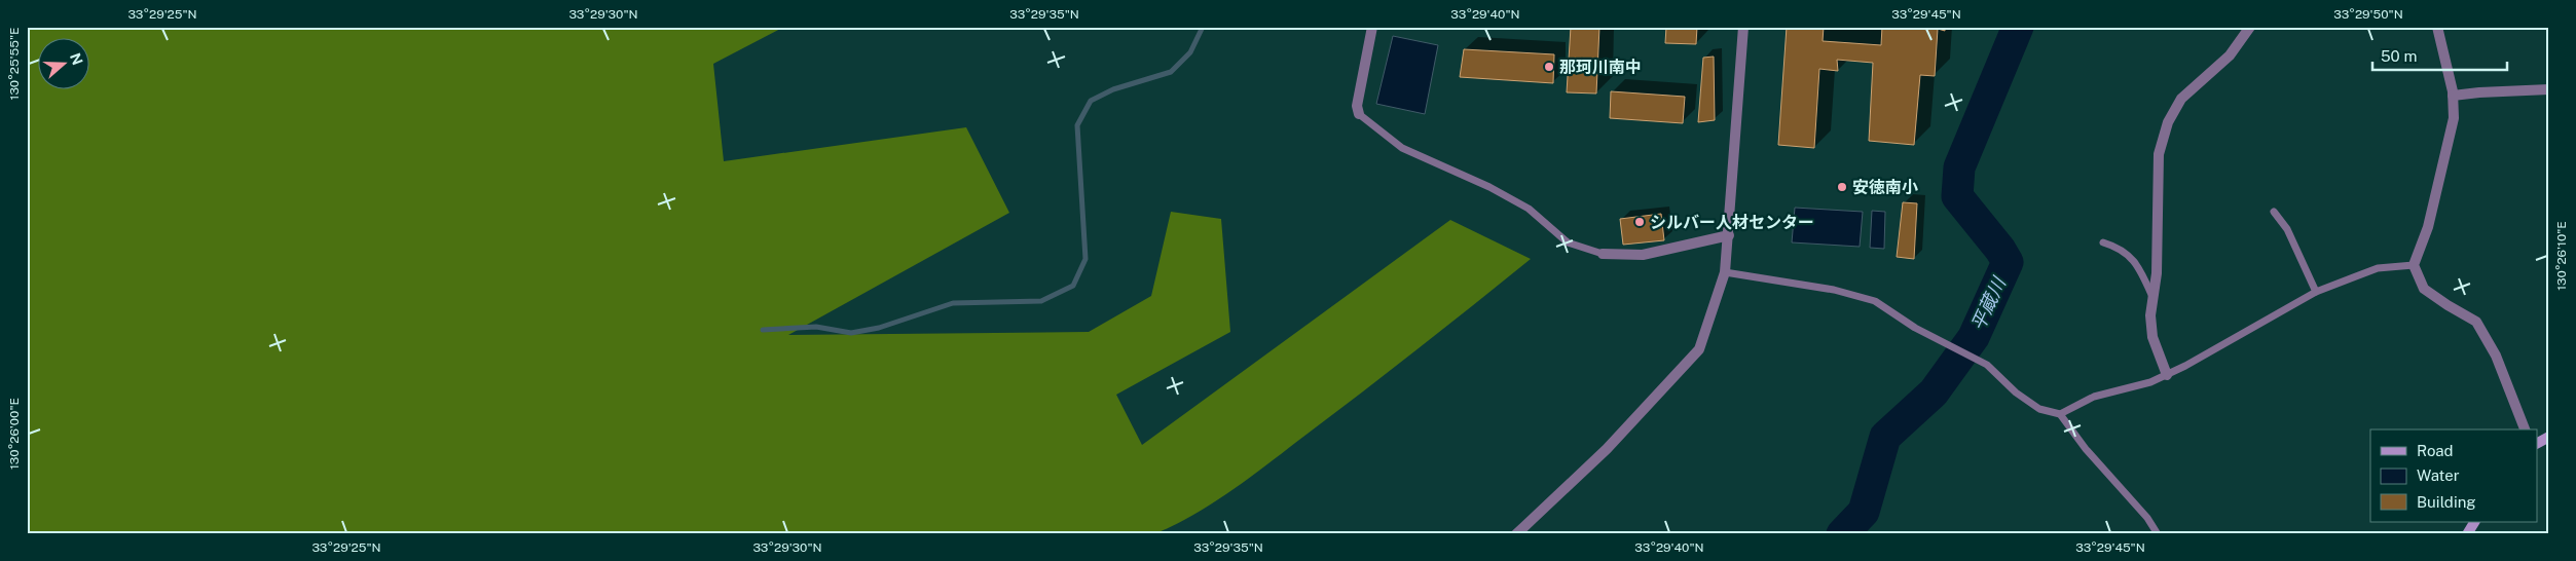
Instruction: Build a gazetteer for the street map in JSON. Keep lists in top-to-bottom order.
{
  "water": ["平蔵川"],
  "places": ["那珂川南中", "安徳南小", "シルバー人材センター"],
  "legend": ["Road", "Water", "Building"],
  "scale_bar": "50 m",
  "north": "right",
  "coordinates": [
    "33°29'25\"N",
    "33°29'30\"N",
    "33°29'35\"N",
    "33°29'40\"N",
    "33°29'45\"N",
    "33°29'50\"N",
    "130°25'55\"E",
    "130°26'10\"E",
    "130°26'00\"E"
  ]
}
